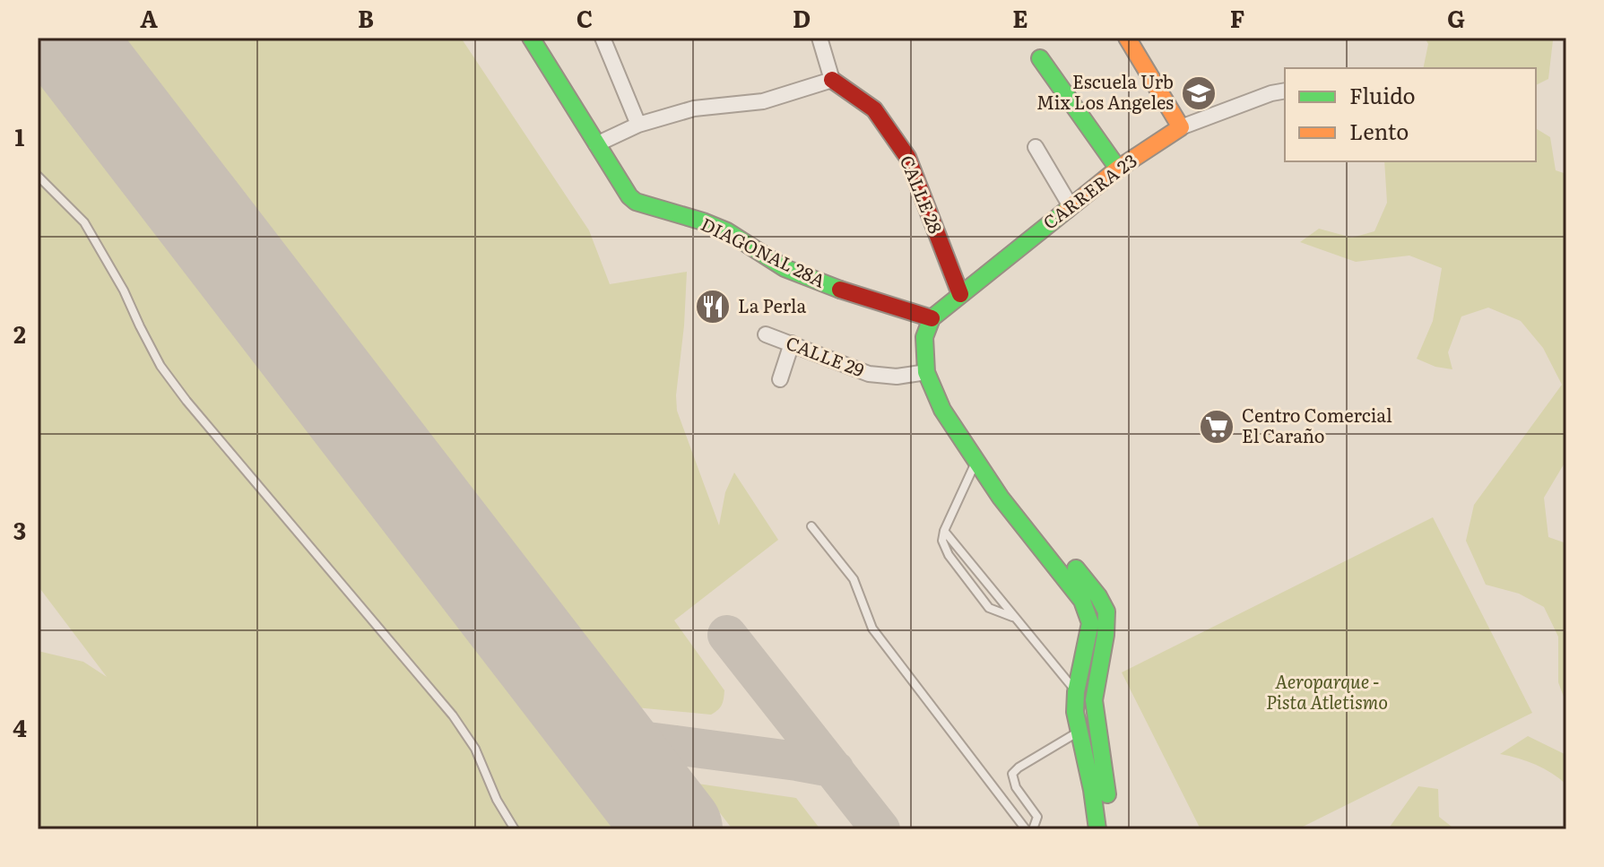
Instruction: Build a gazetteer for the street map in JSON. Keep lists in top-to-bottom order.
{
  "streets": {
    "main road": ["CARRERA 23", "CALLE 28", "DIAGONAL 28A"],
    "street": ["CALLE 29"]
  },
  "crossings": [
    ["CARRERA 23", "CALLE 28"],
    ["CARRERA 23", "DIAGONAL 28A"],
    ["CARRERA 23", "CALLE 29"]
  ],
  "parks": ["Aeroparque - Pista Atletismo"],
  "places": {
    "school or university": ["Escuela Urb Mix Los Angeles"],
    "restaurant": ["La Perla"],
    "supermarket": ["Centro Comercial El Caraño"]
  },
  "legend": ["Fluido", "Lento"],
  "grid": {
    "columns": [
      "A",
      "B",
      "C",
      "D",
      "E",
      "F",
      "G"
    ],
    "rows": [
      "1",
      "2",
      "3",
      "4"
    ]
  }
}
